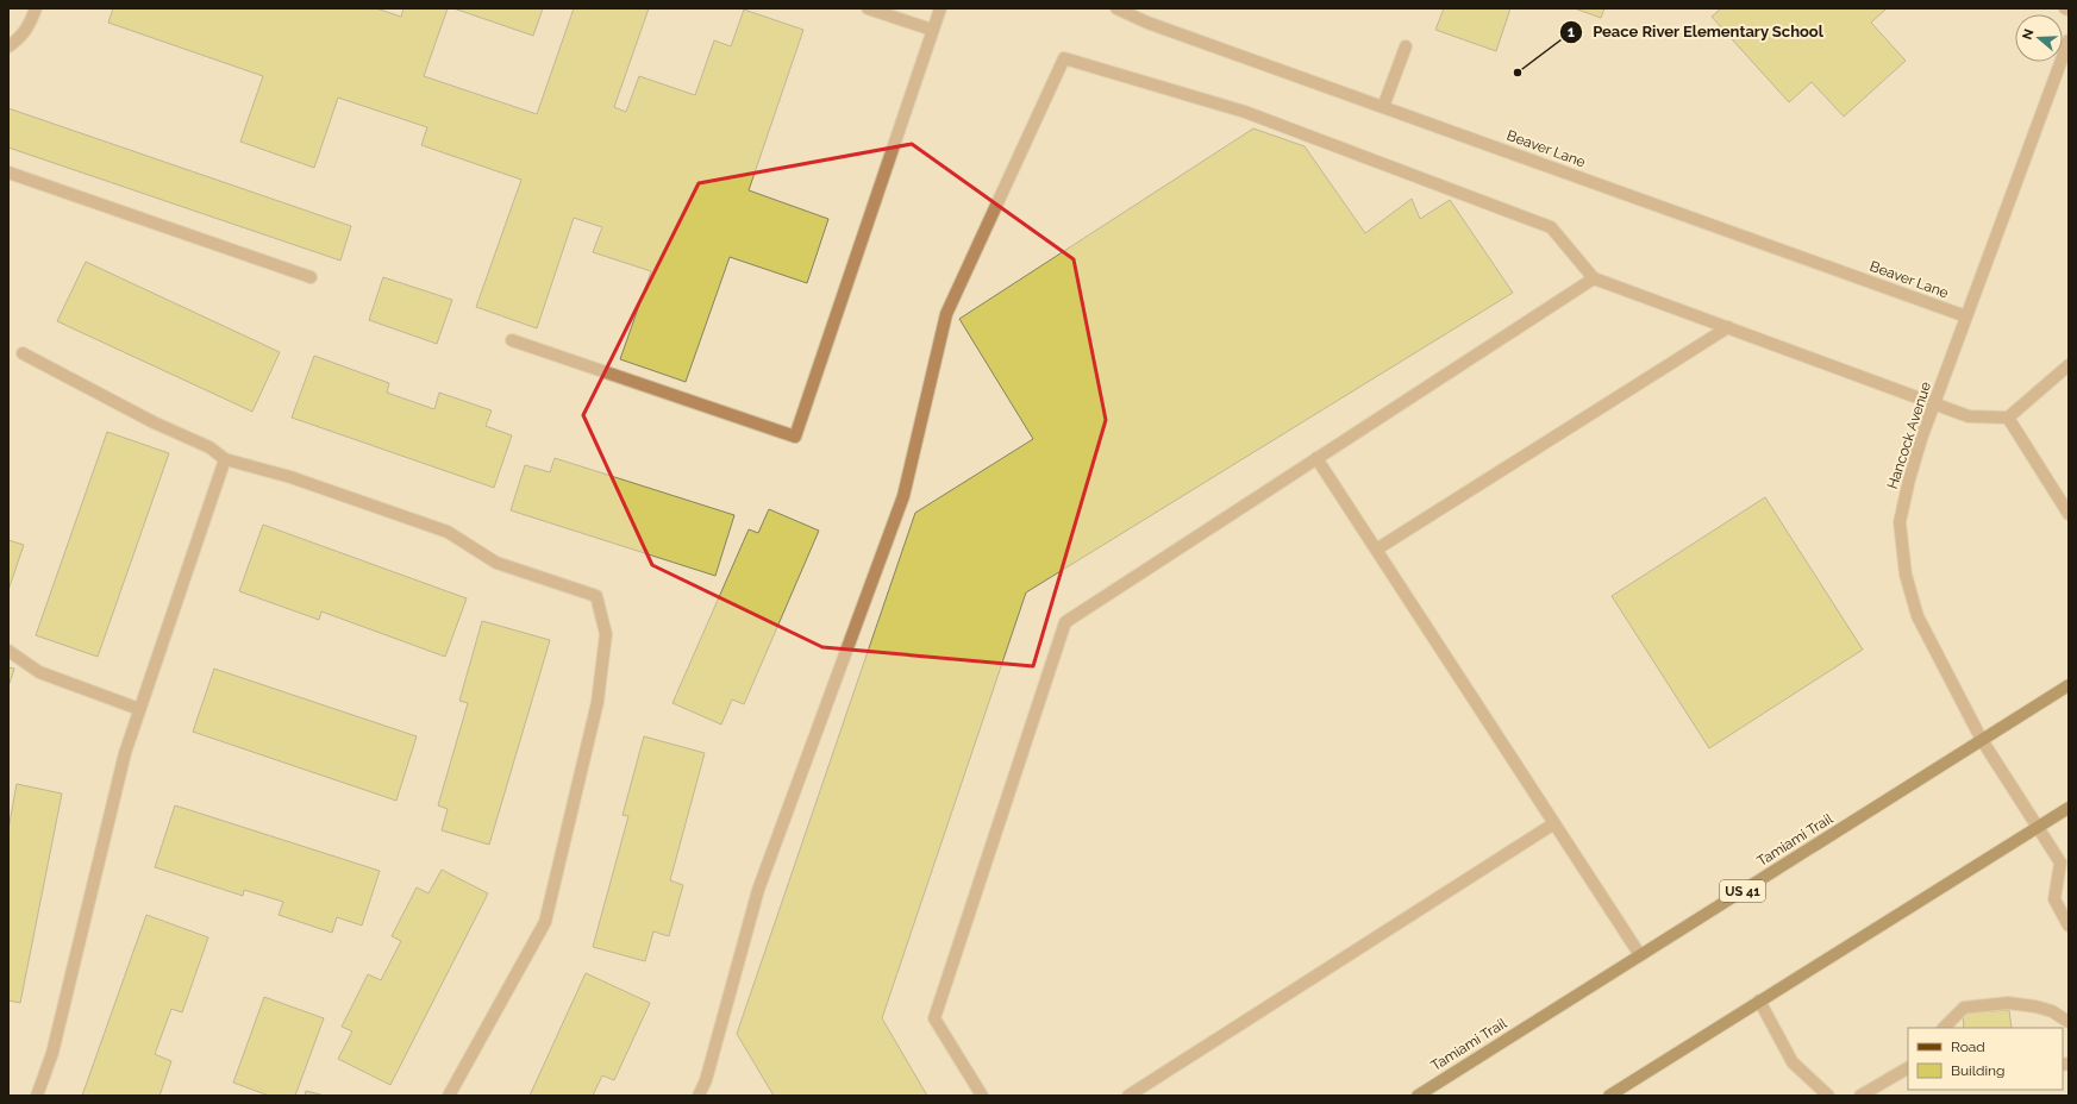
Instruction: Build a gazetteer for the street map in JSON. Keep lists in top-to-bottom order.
{
  "streets": {
    "main road": ["Tamiami Trail", "US 41"],
    "street": ["Beaver Lane", "Hancock Avenue"]
  },
  "crossings": [
    ["Beaver Lane", "Hancock Avenue"],
    ["Hancock Avenue", "Tamiami Trail"]
  ],
  "places": ["Peace River Elementary School"],
  "legend": ["Road", "Building"],
  "north": "left"
}
